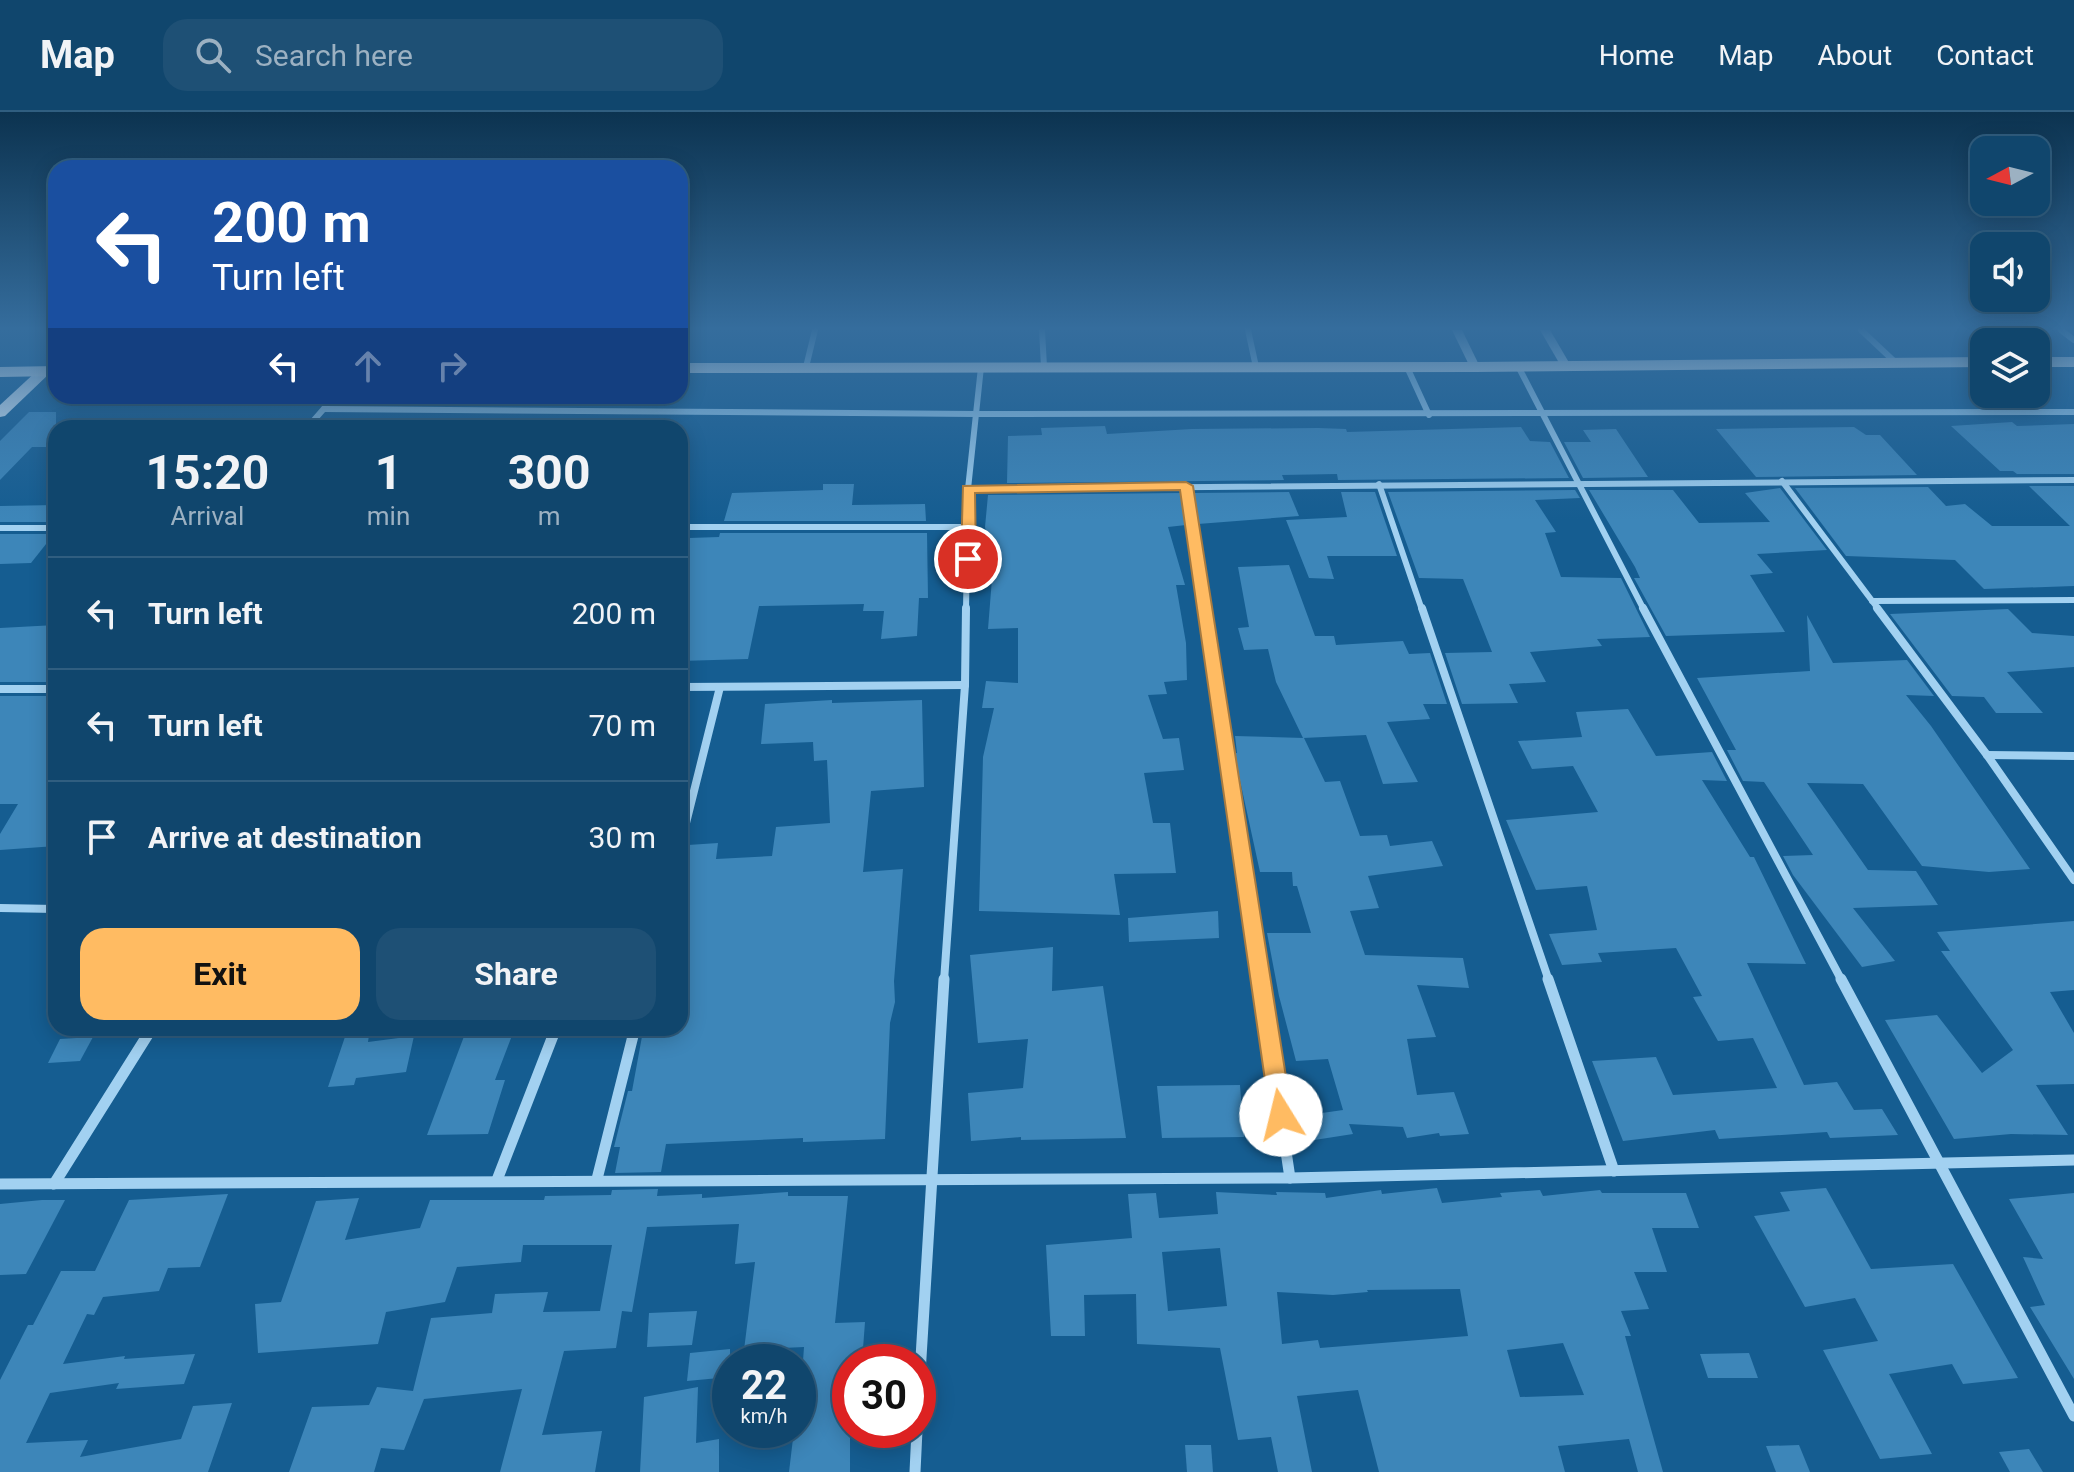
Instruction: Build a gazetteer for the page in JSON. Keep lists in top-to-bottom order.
{
  "north": "left",
  "page": {
    "header": "Map",
    "search": "Search here",
    "nav": [
      "Home",
      "Map",
      "About",
      "Contact"
    ],
    "turn": ["200 m", "Turn left"],
    "eta": [
      "15:20",
      "Arrival",
      "1",
      "min",
      "300",
      "m"
    ],
    "list": [
      {
        "name": "Turn left",
        "value": "200 m"
      },
      {
        "name": "Turn left",
        "value": "70 m"
      },
      {
        "name": "Arrive at destination",
        "value": "30 m"
      }
    ],
    "buttons": ["Exit", "Share"],
    "speed": "22 km/h",
    "limit": "30"
  }
}
